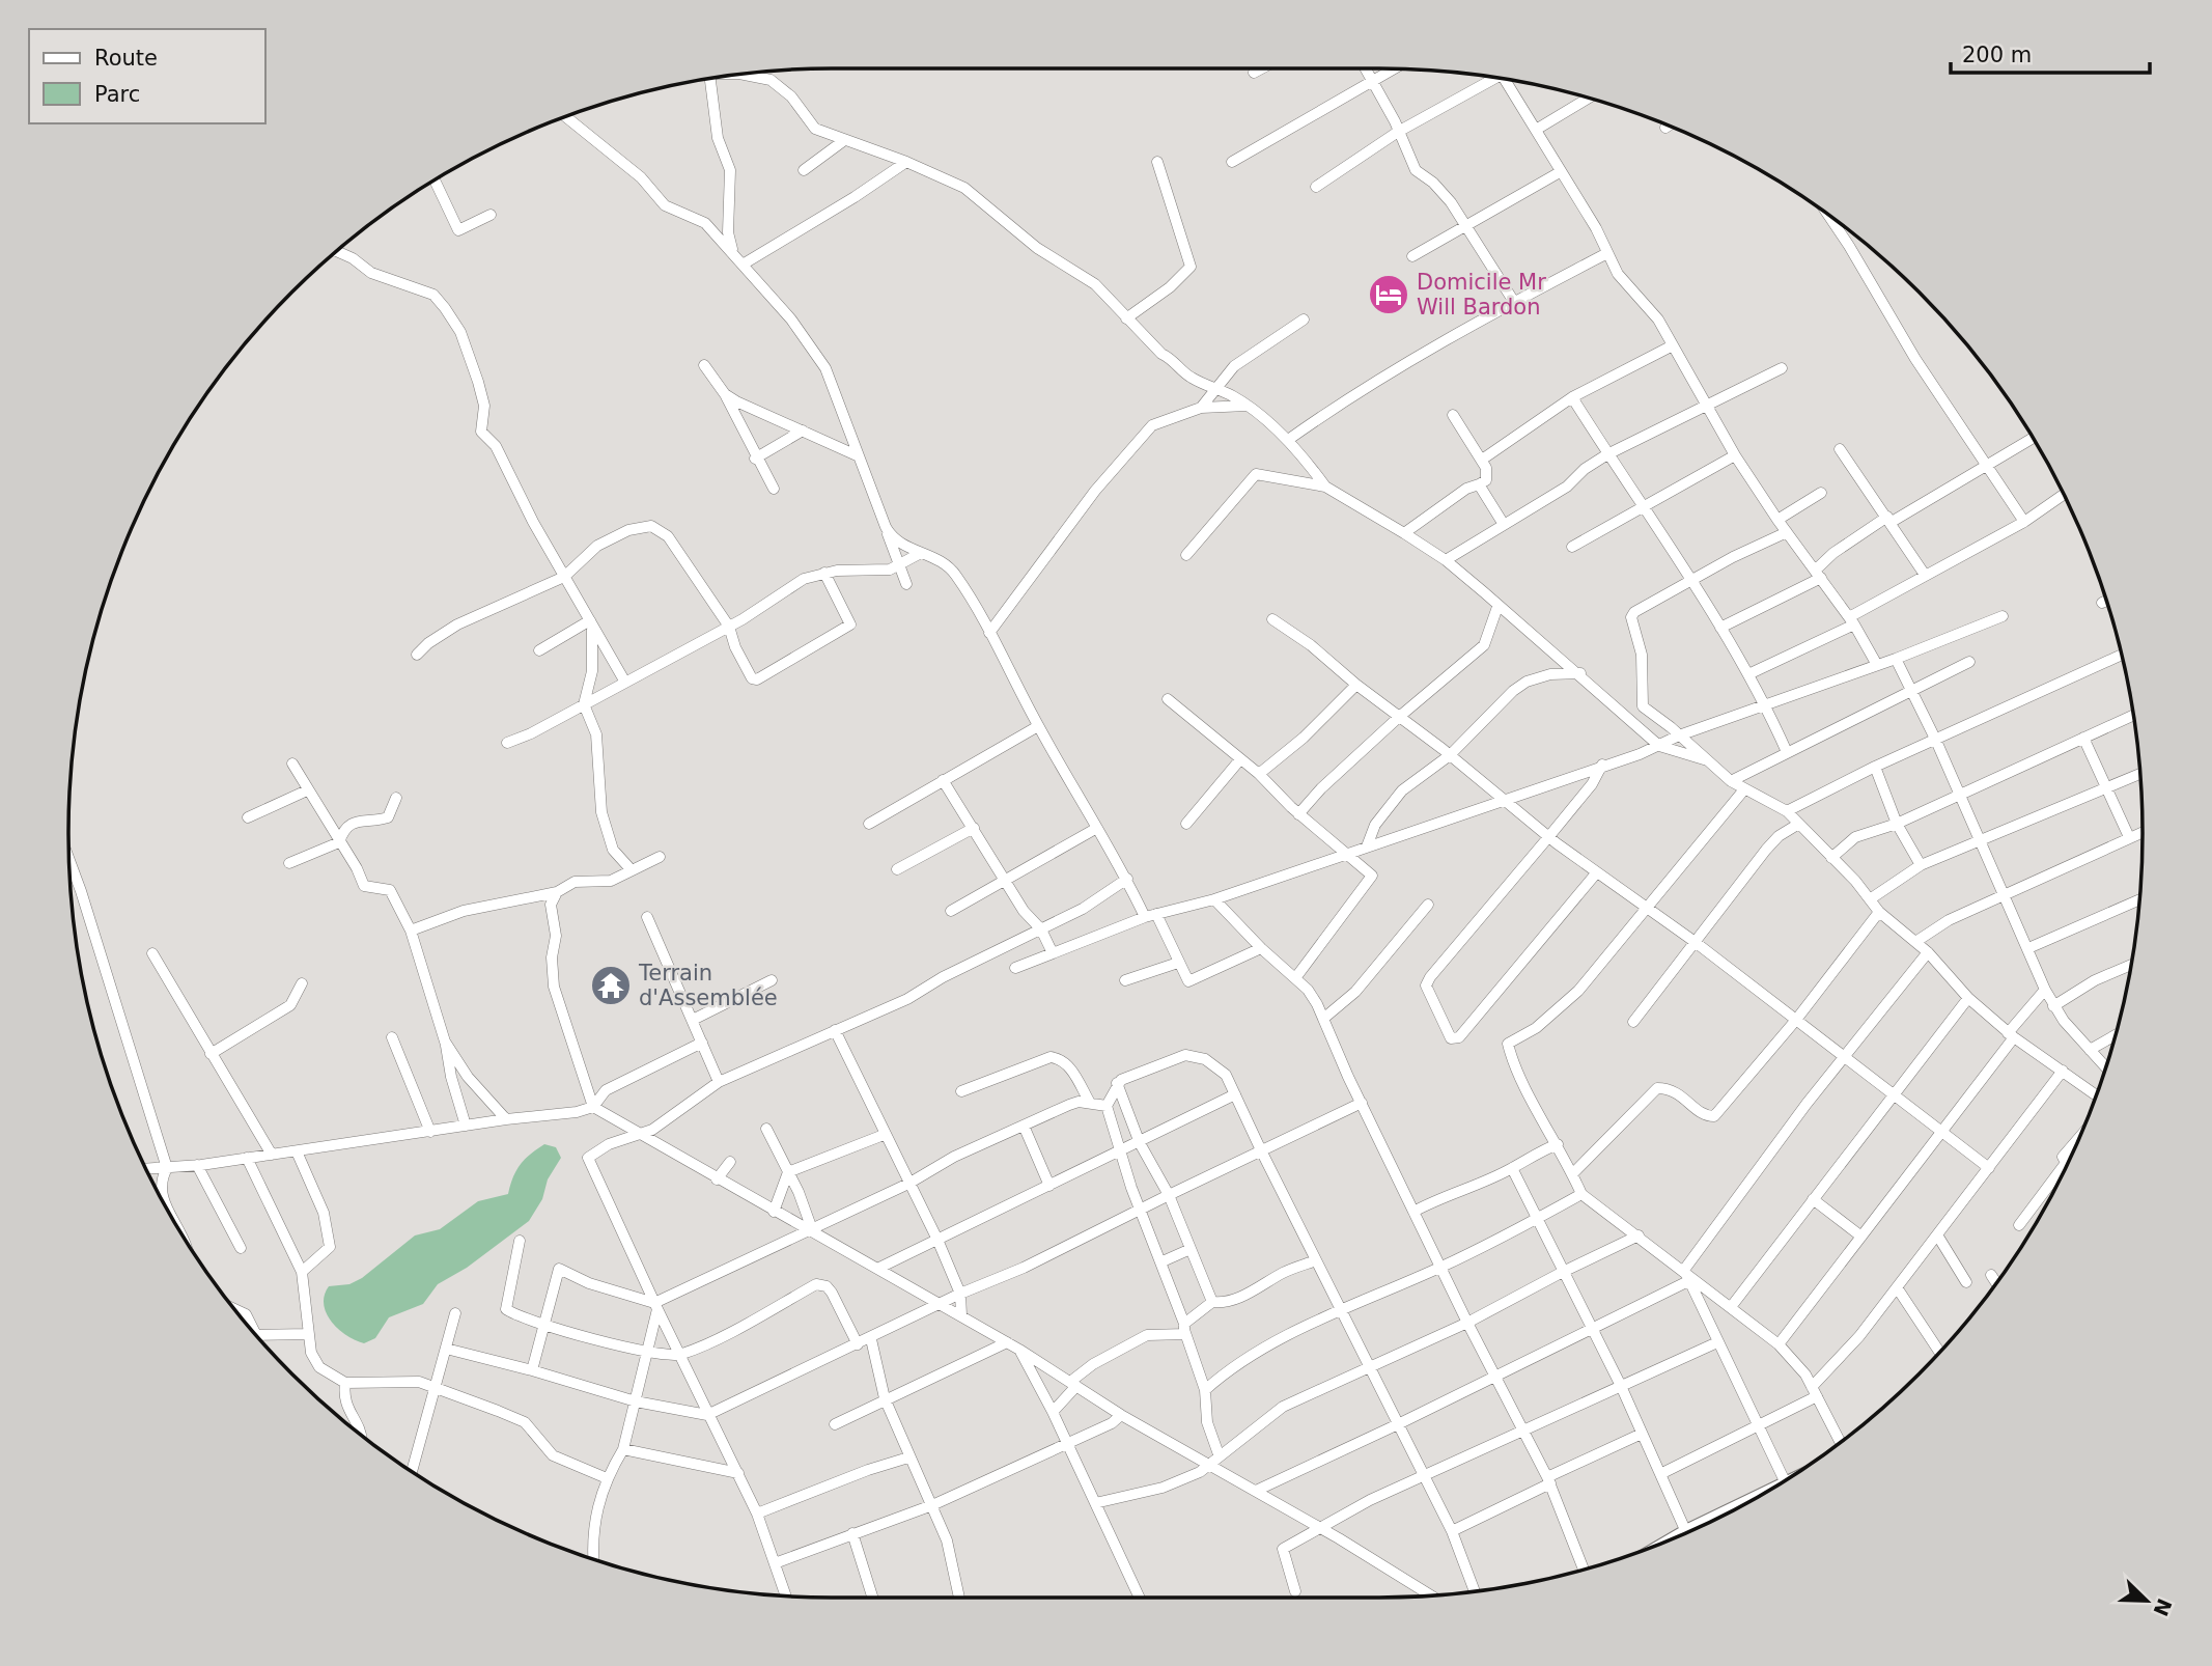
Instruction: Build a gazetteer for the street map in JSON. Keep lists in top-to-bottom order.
{
  "places": {
    "hotel": ["Domicile Mr Will Bardon"],
    "temple": ["Terrain d'Assemblée"]
  },
  "legend": ["Route", "Parc"],
  "scale_bar": "200 m",
  "north": "bottom right"
}
